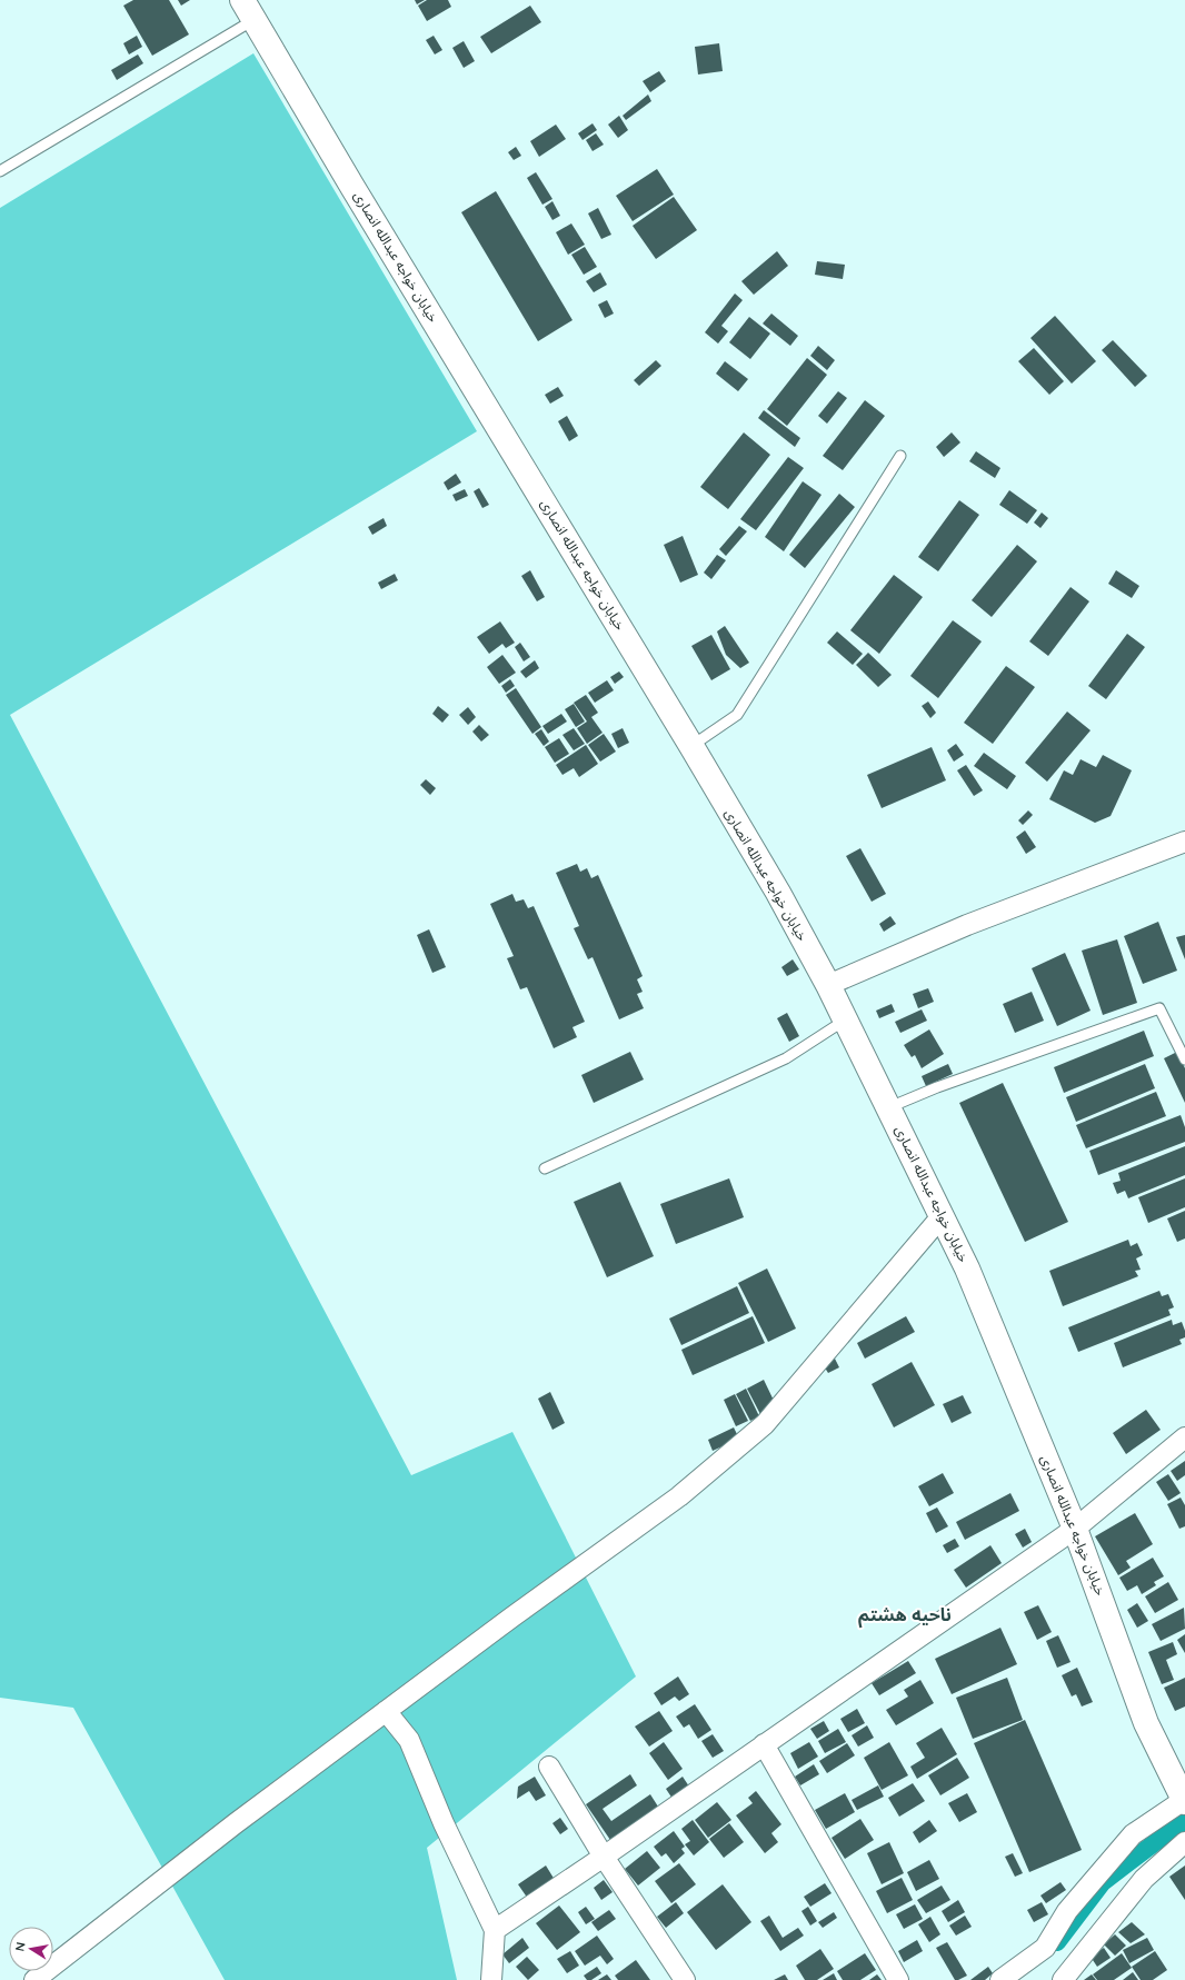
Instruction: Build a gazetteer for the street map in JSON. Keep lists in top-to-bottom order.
{
  "streets": {
    "street": ["خیابان خواجه عبدالله انصاری"]
  },
  "districts": ["ناحیه هشتم"],
  "north": "left"
}
